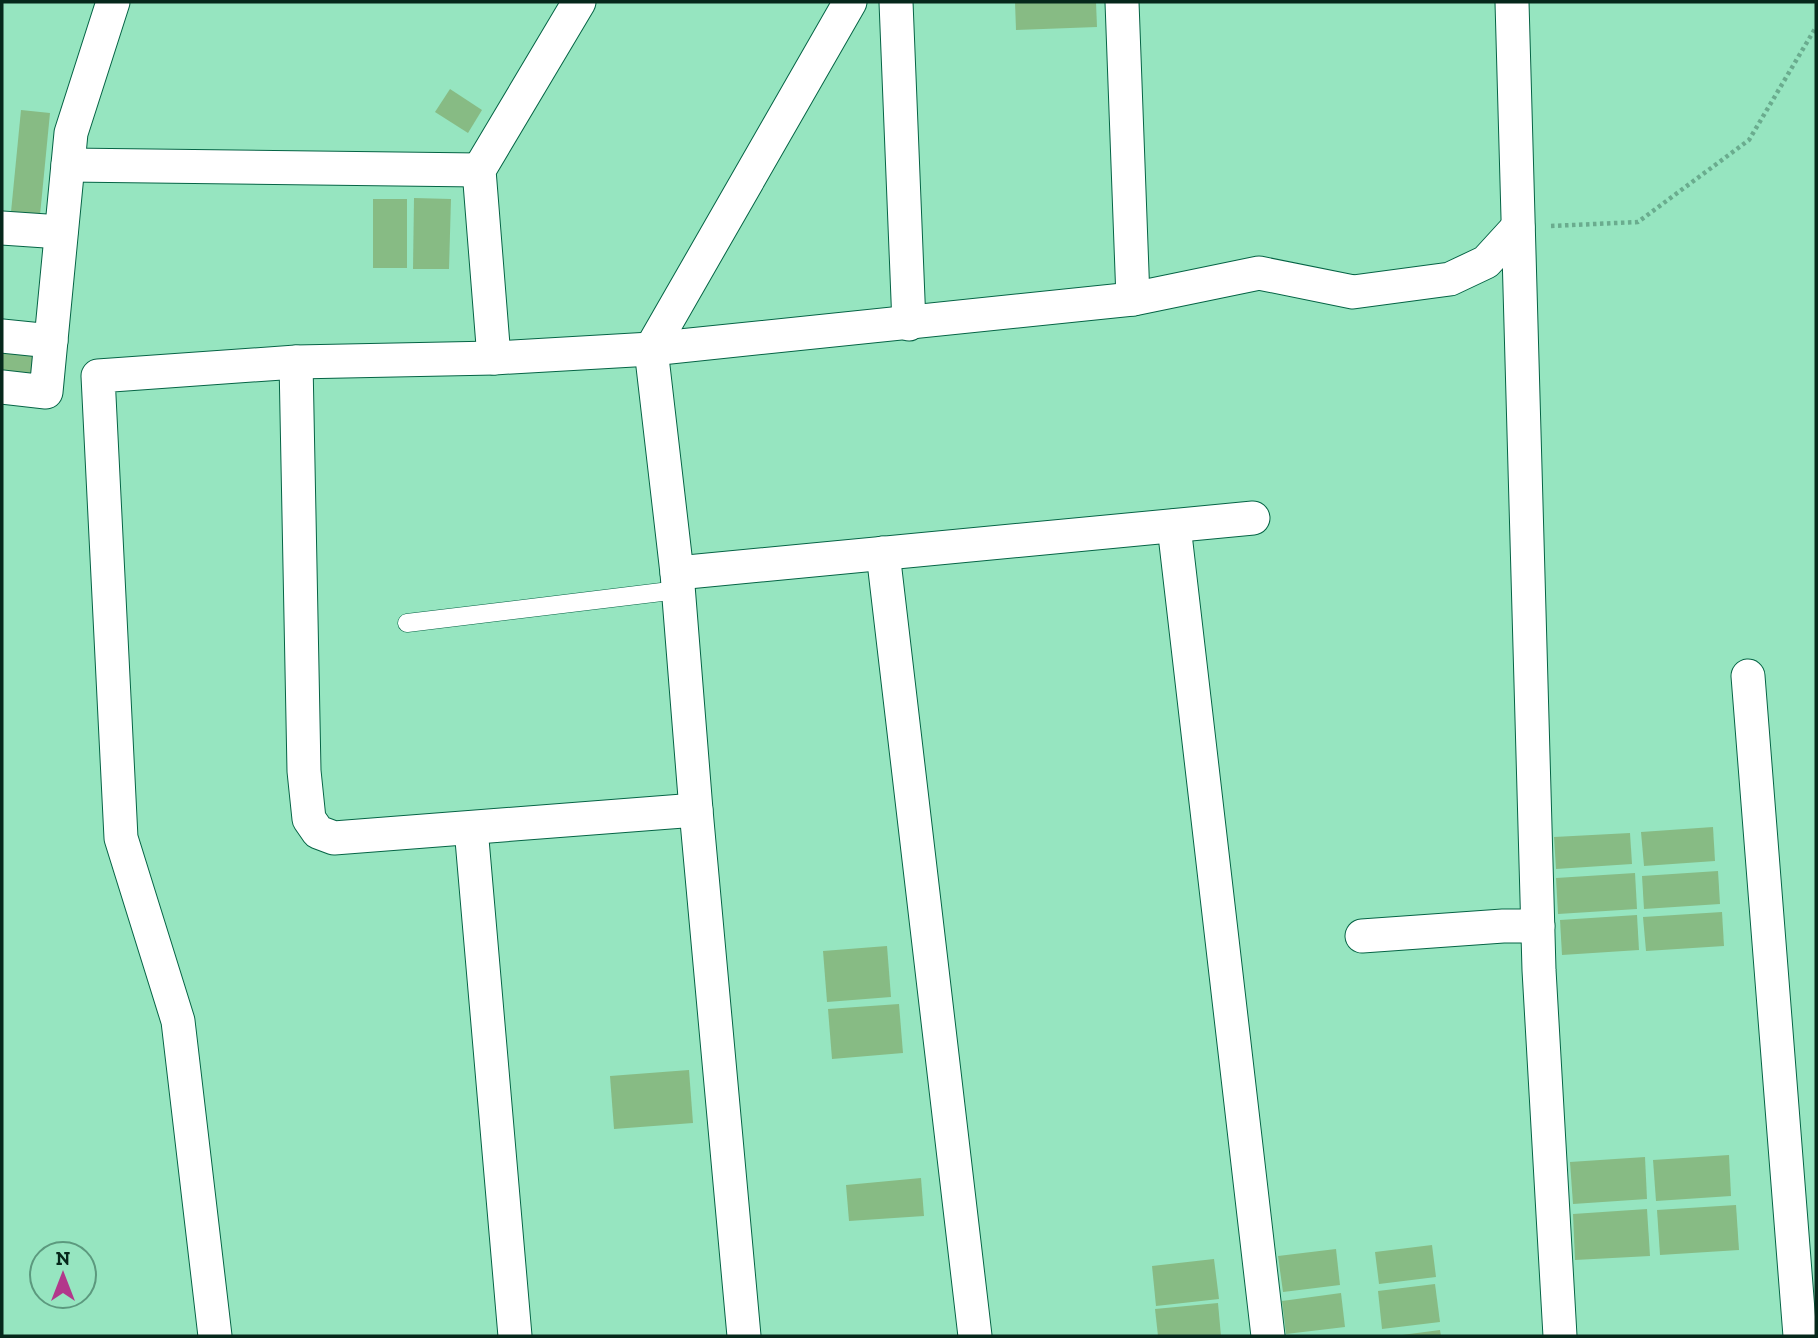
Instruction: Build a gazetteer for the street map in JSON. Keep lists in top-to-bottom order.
{
  "north": "top"
}
